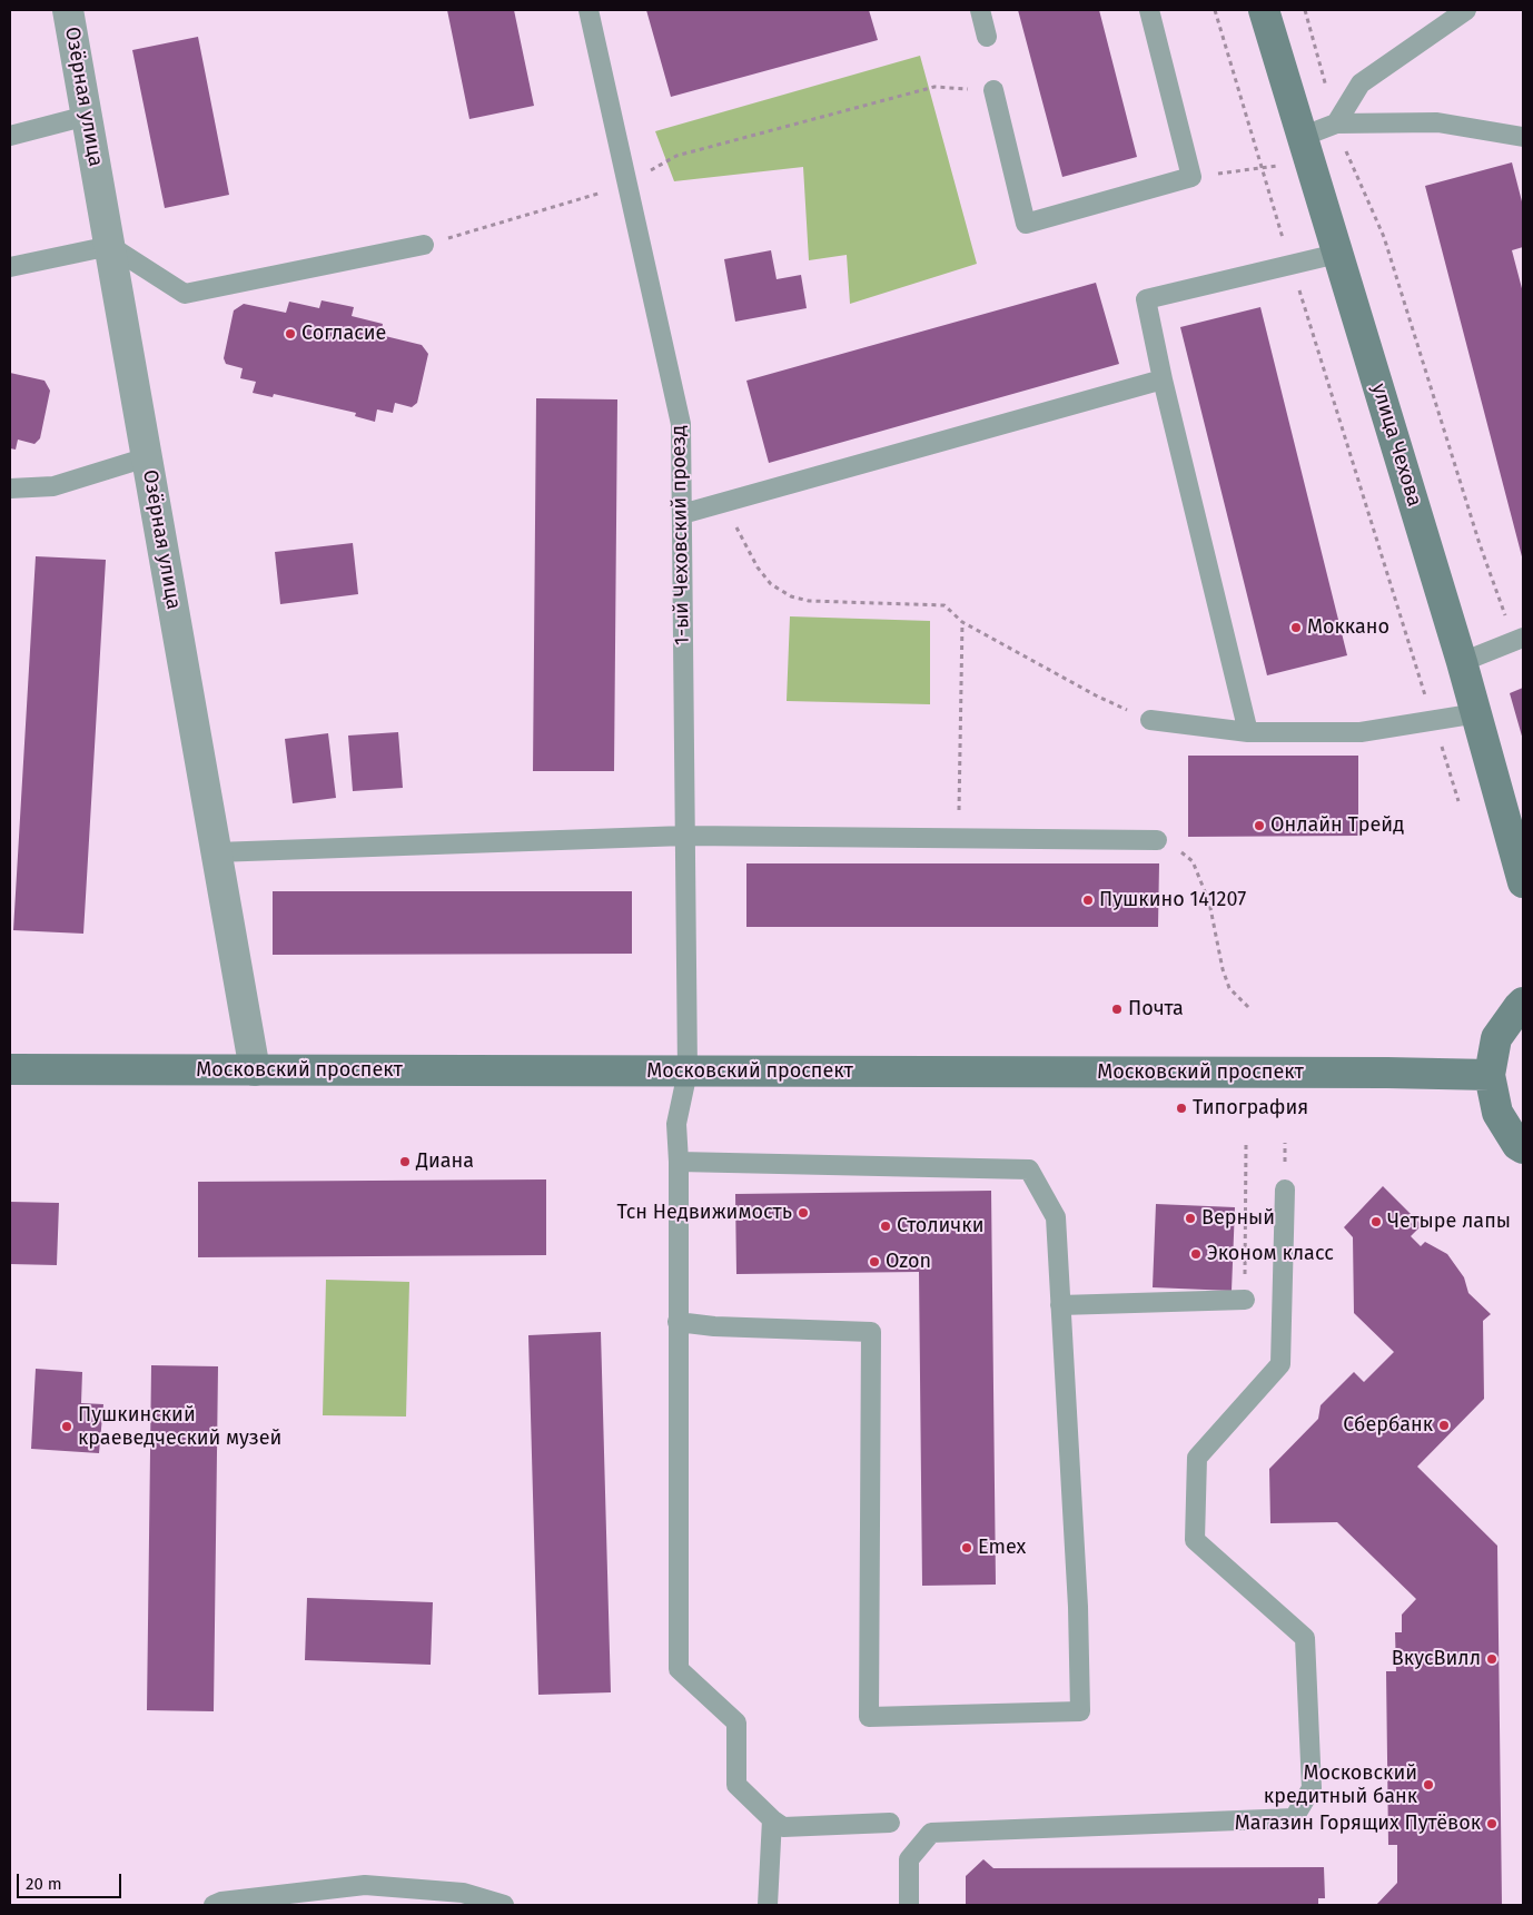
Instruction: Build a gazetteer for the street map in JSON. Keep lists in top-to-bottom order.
{
  "streets": {
    "main road": ["улица Чехова", "Московский проспект"],
    "street": ["Озёрная улица"],
    "lane": ["1-ый Чеховский проезд"]
  },
  "crossings": [
    ["Озёрная улица", "Московский проспект"],
    ["1-ый Чеховский проезд", "Московский проспект"]
  ],
  "places": [
    "Согласие",
    "Моккано",
    "Онлайн Трейд",
    "Пушкино 141207",
    "Почта",
    "Типография",
    "Диана",
    "Тсн Недвижимость",
    "Верный",
    "Четыре лапы",
    "Столички",
    "Эконом класс",
    "Ozon",
    "Сбербанк",
    "Пушкинский краеведческий музей",
    "Emex",
    "ВкусВилл",
    "Московский кредитный банк",
    "Магазин Горящих Путёвок"
  ],
  "scale_bar": "20 m"
}
